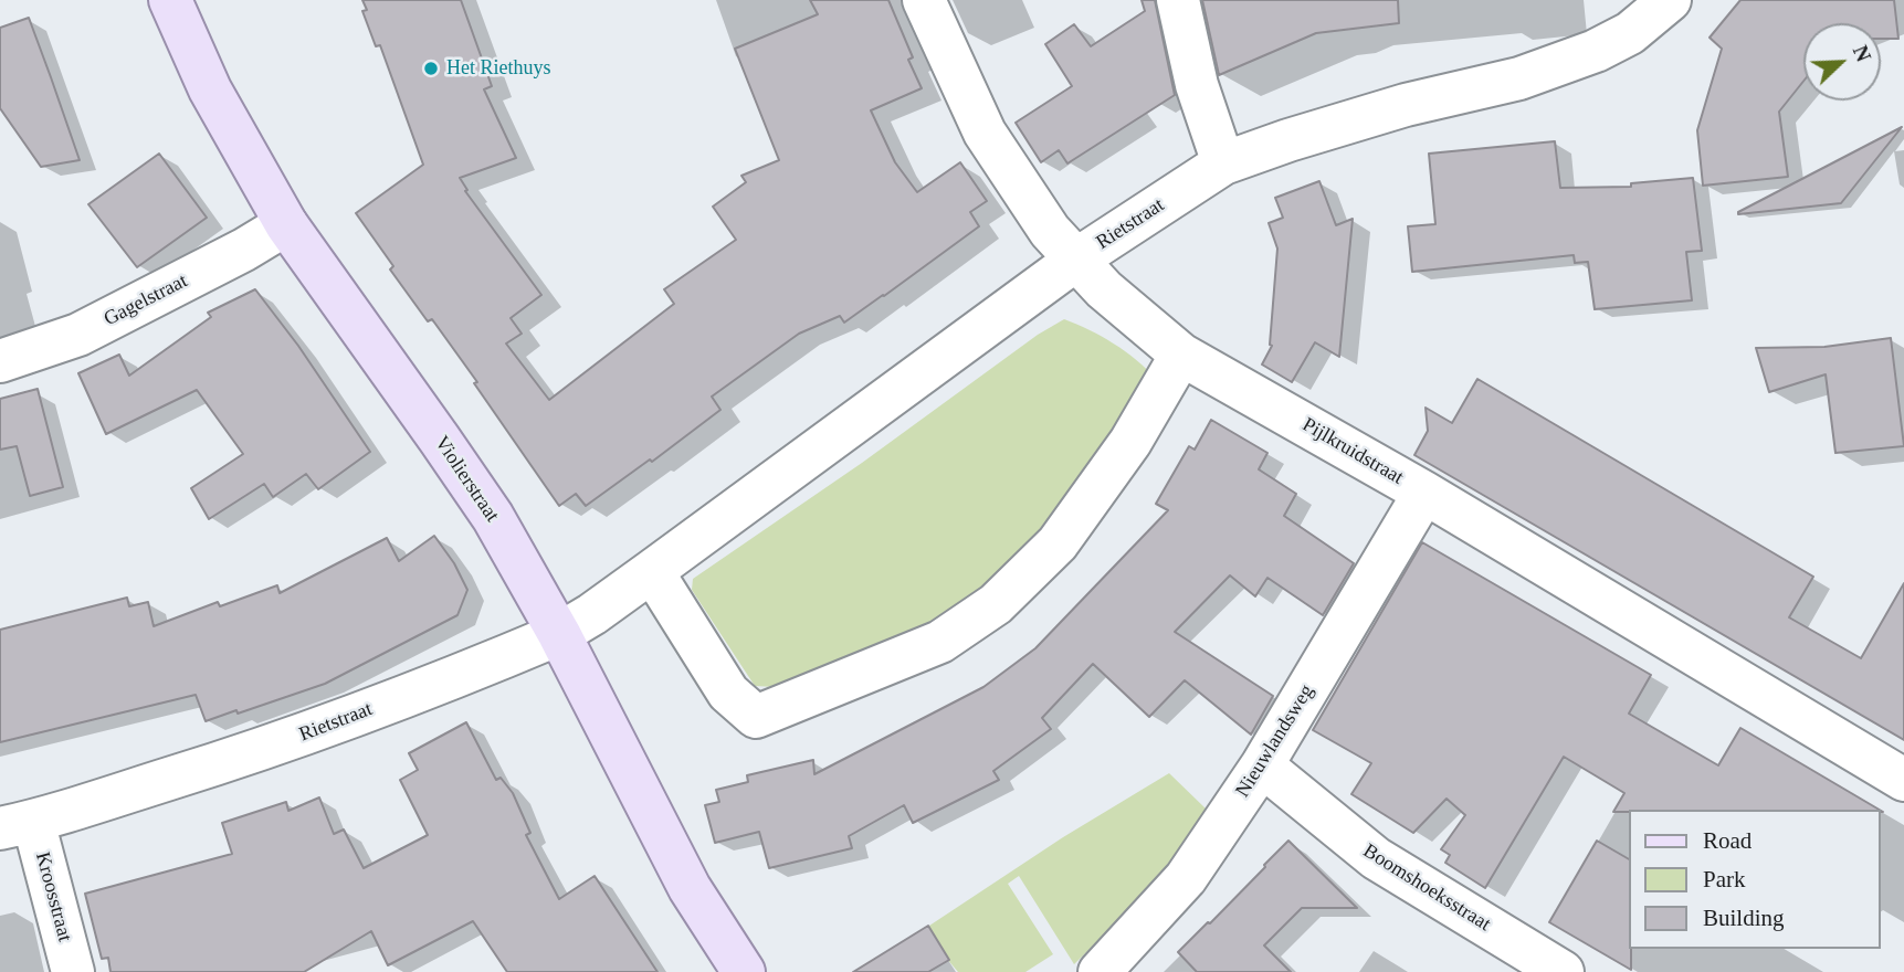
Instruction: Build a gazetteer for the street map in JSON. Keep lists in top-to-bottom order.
{
  "streets": {
    "main road": ["Violierstraat"],
    "street": [
      "Rietstraat",
      "Gagelstraat",
      "Pijlkruidstraat",
      "Nieuwlandsweg",
      "Boomshoeksstraat",
      "Kroosstraat"
    ]
  },
  "crossings": [
    ["Rietstraat", "Pijlkruidstraat"],
    ["Rietstraat", "Violierstraat"],
    ["Rietstraat", "Kroosstraat"],
    ["Gagelstraat", "Violierstraat"],
    ["Pijlkruidstraat", "Nieuwlandsweg"],
    ["Nieuwlandsweg", "Boomshoeksstraat"]
  ],
  "places": ["Het Riethuys"],
  "legend": ["Road", "Park", "Building"],
  "north": "top right"
}
